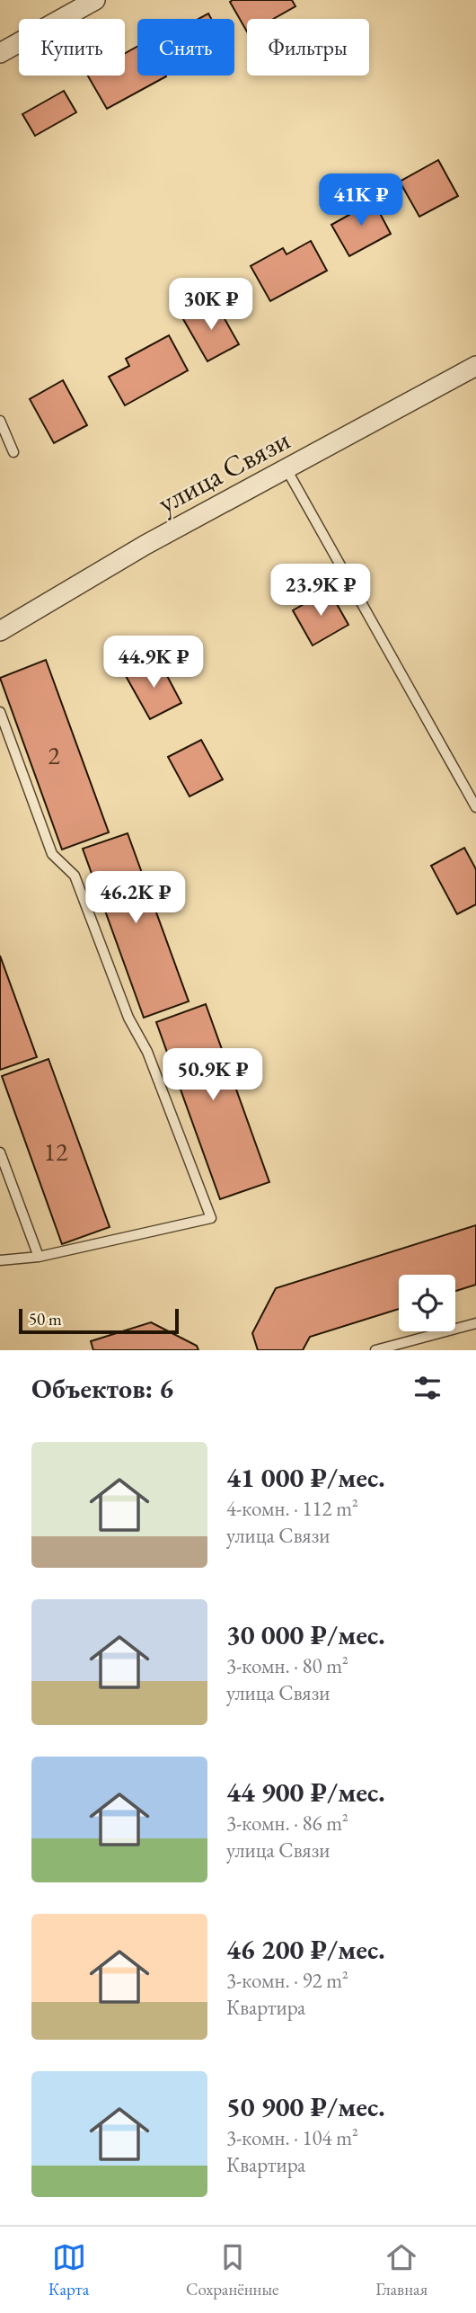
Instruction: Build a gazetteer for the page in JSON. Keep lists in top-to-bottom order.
{
  "streets": {
    "street": ["улица Связи"]
  },
  "house_numbers": ["2", "12"],
  "scale_bar": "50 m",
  "page": {
    "chip": ["Купить", "Снять", "Фильтры"],
    "price": [
      "41K ₽",
      "30K ₽",
      "23.9K ₽",
      "44.9K ₽",
      "46.2K ₽",
      "50.9K ₽"
    ],
    "scale": "50 m",
    "heading": "Объектов: 6",
    "list": [
      {
        "name": "41 000 ₽/мес.",
        "note": "4-комн. · 112 m² · улица Связи"
      },
      {
        "name": "30 000 ₽/мес.",
        "note": "3-комн. · 80 m² · улица Связи"
      },
      {
        "name": "44 900 ₽/мес.",
        "note": "3-комн. · 86 m² · улица Связи"
      },
      {
        "name": "46 200 ₽/мес.",
        "note": "3-комн. · 92 m² · Квартира"
      },
      {
        "name": "50 900 ₽/мес.",
        "note": "3-комн. · 104 m² · Квартира"
      }
    ],
    "tabs": ["Карта", "Сохранённые", "Главная"]
  }
}
